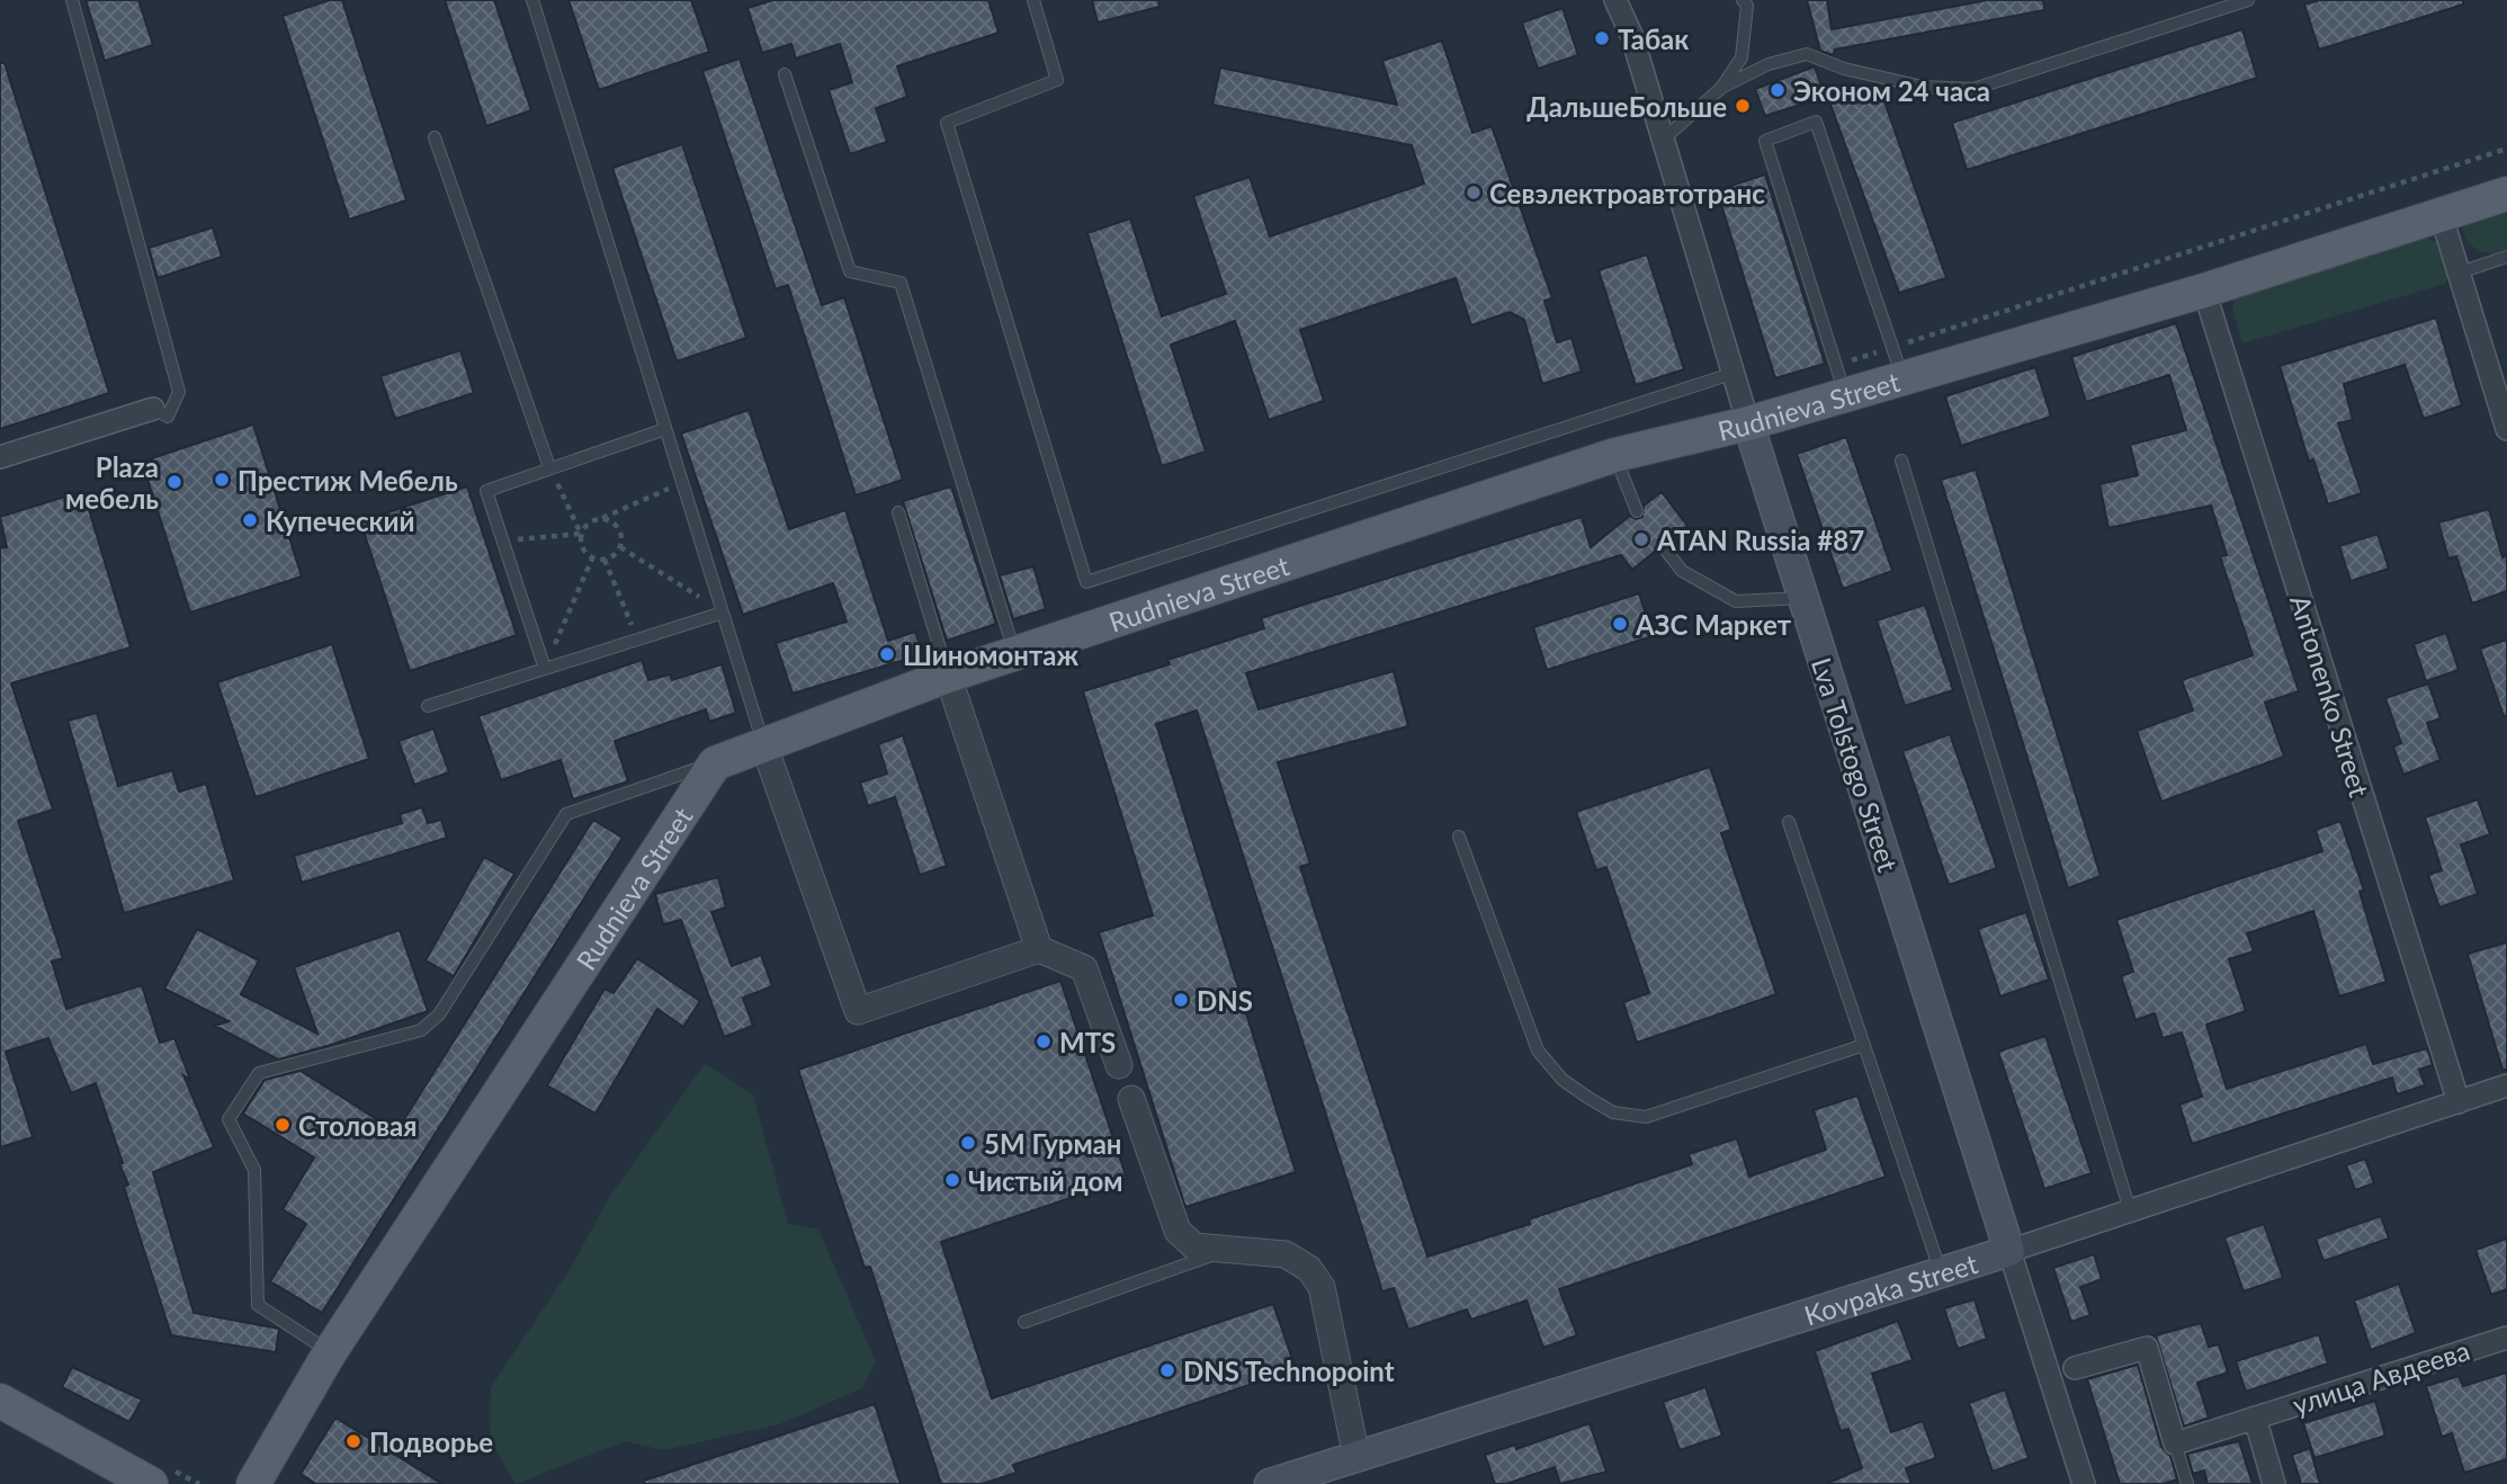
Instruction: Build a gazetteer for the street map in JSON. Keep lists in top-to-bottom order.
{
  "streets": {
    "main road": ["Rudnieva Street", "Lva Tolstogo Street", "Kovpaka Street"],
    "street": ["Antonenko Street", "улица Авдеева"]
  },
  "crossings": [
    ["Rudnieva Street", "Antonenko Street"],
    ["Rudnieva Street", "Lva Tolstogo Street"],
    ["Antonenko Street", "Kovpaka Street"],
    ["Lva Tolstogo Street", "Kovpaka Street"]
  ],
  "places": [
    "Табак",
    "Эконом 24 часа",
    "ДальшеБольше",
    "Севэлектроавтотранс",
    "Престиж Мебель",
    "Plaza мебель",
    "Купеческий",
    "ATAN Russia #87",
    "АЗС Маркет",
    "Шиномонтаж",
    "DNS",
    "MTS",
    "Столовая",
    "5М Гурман",
    "Чистый дом",
    "DNS Technopoint",
    "Подворье"
  ]
}
